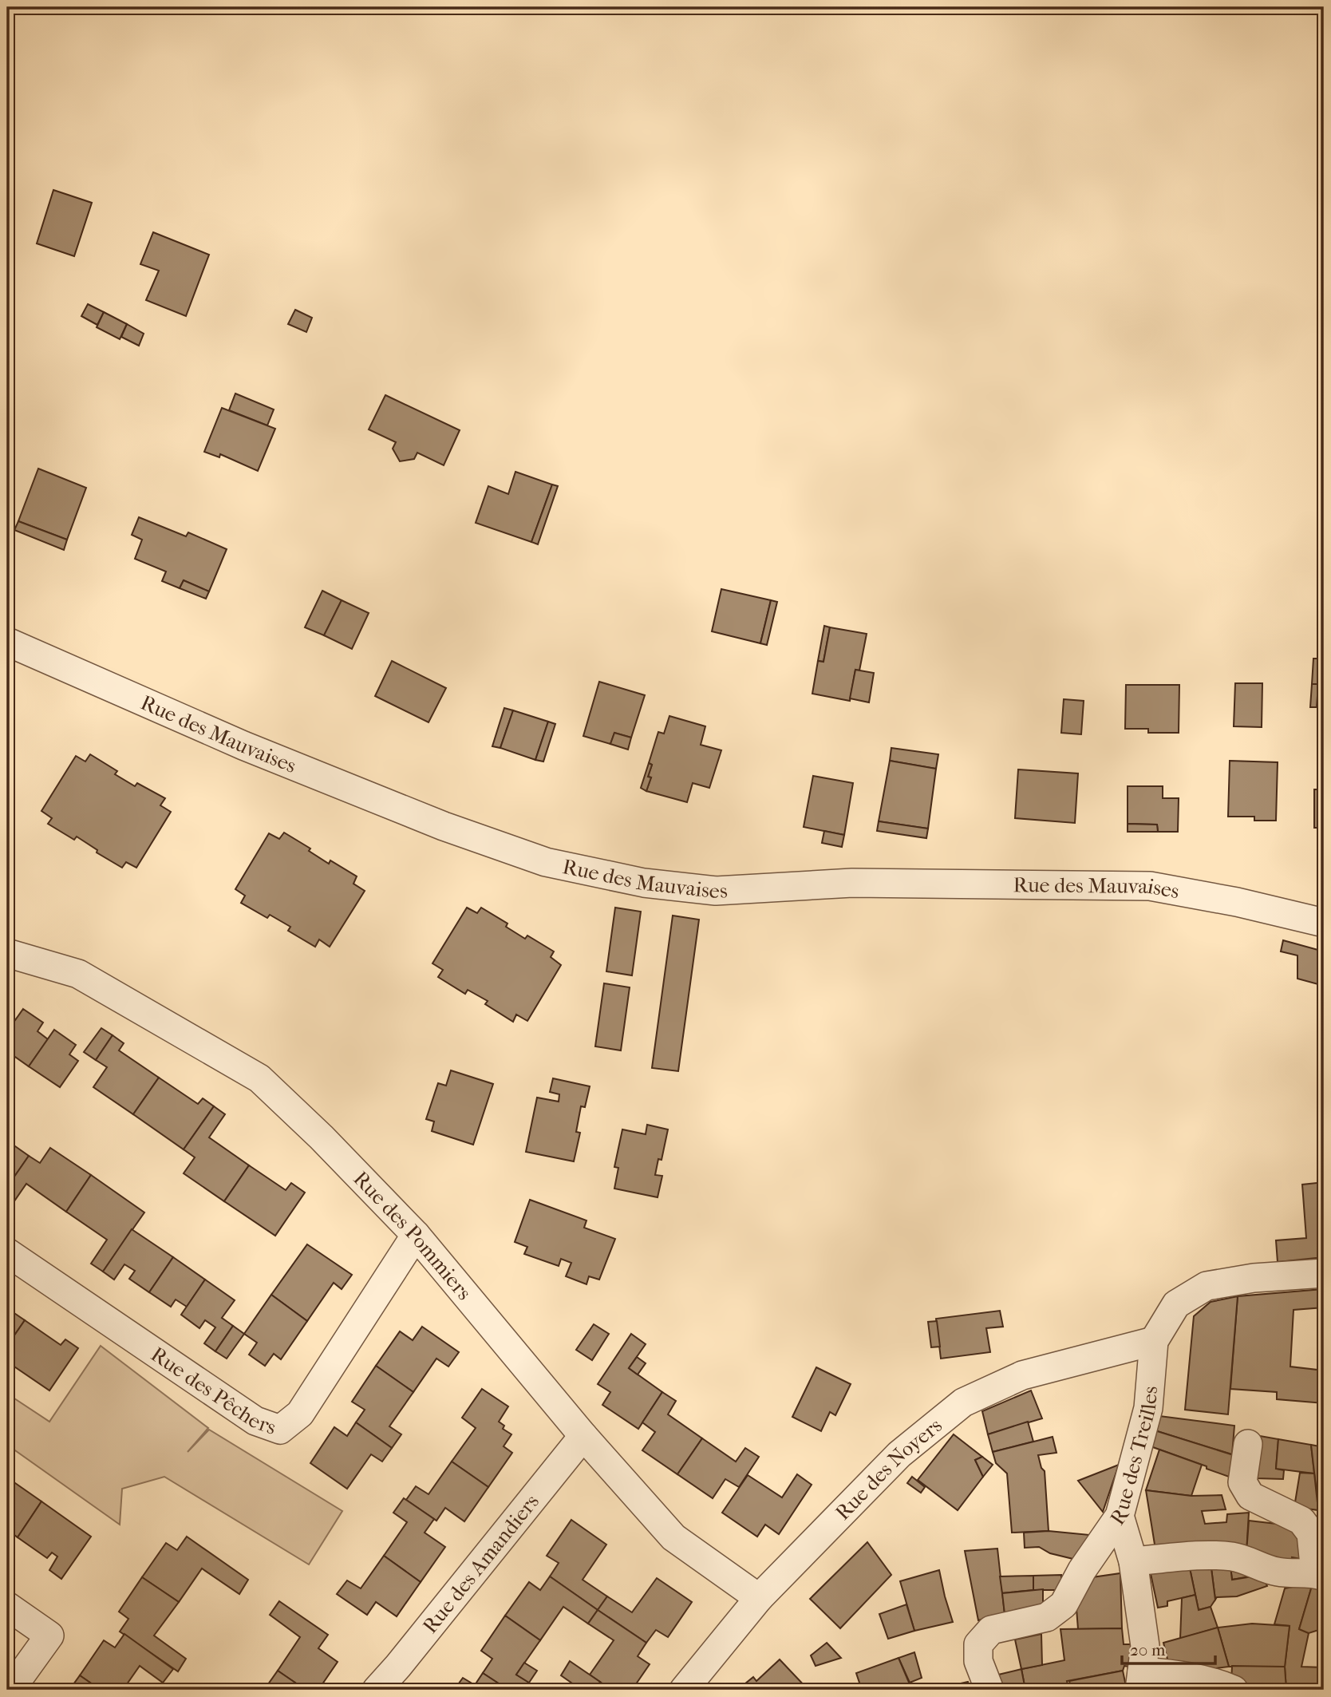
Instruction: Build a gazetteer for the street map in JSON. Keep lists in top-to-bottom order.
{
  "streets": {
    "street": [
      "Rue des Mauvaises",
      "Rue des Pommiers",
      "Rue des Pêchers",
      "Rue des Treilles",
      "Rue des Noyers",
      "Rue des Amandiers"
    ]
  },
  "crossings": [
    ["Rue des Pommiers", "Rue des Pêchers"],
    ["Rue des Pommiers", "Rue des Noyers"],
    ["Rue des Pommiers", "Rue des Amandiers"],
    ["Rue des Treilles", "Rue des Noyers"]
  ],
  "scale_bar": "20 m"
}
